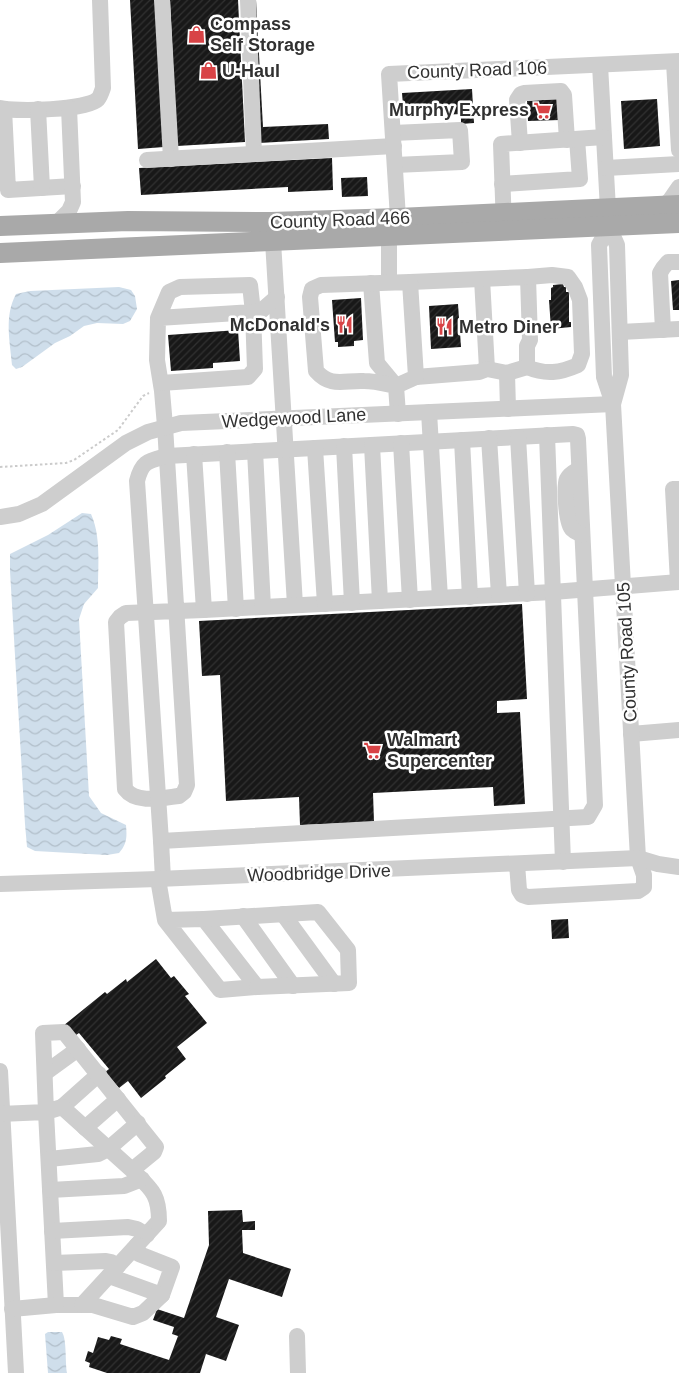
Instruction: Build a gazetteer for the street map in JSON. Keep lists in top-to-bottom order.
{
  "streets": {
    "main road": ["County Road 466"],
    "street": [
      "County Road 106",
      "Wedgewood Lane",
      "County Road 105",
      "Woodbridge Drive"
    ]
  },
  "crossings": [
    ["County Road 106", "County Road 466"],
    ["County Road 106", "County Road 105"],
    ["County Road 466", "County Road 105"],
    ["Wedgewood Lane", "County Road 105"],
    ["County Road 105", "Woodbridge Drive"]
  ],
  "places": {
    "shop": ["Compass Self Storage", "U-Haul"],
    "supermarket": ["Murphy Express", "Walmart Supercenter"],
    "restaurant": ["McDonald's", "Metro Diner"]
  }
}
